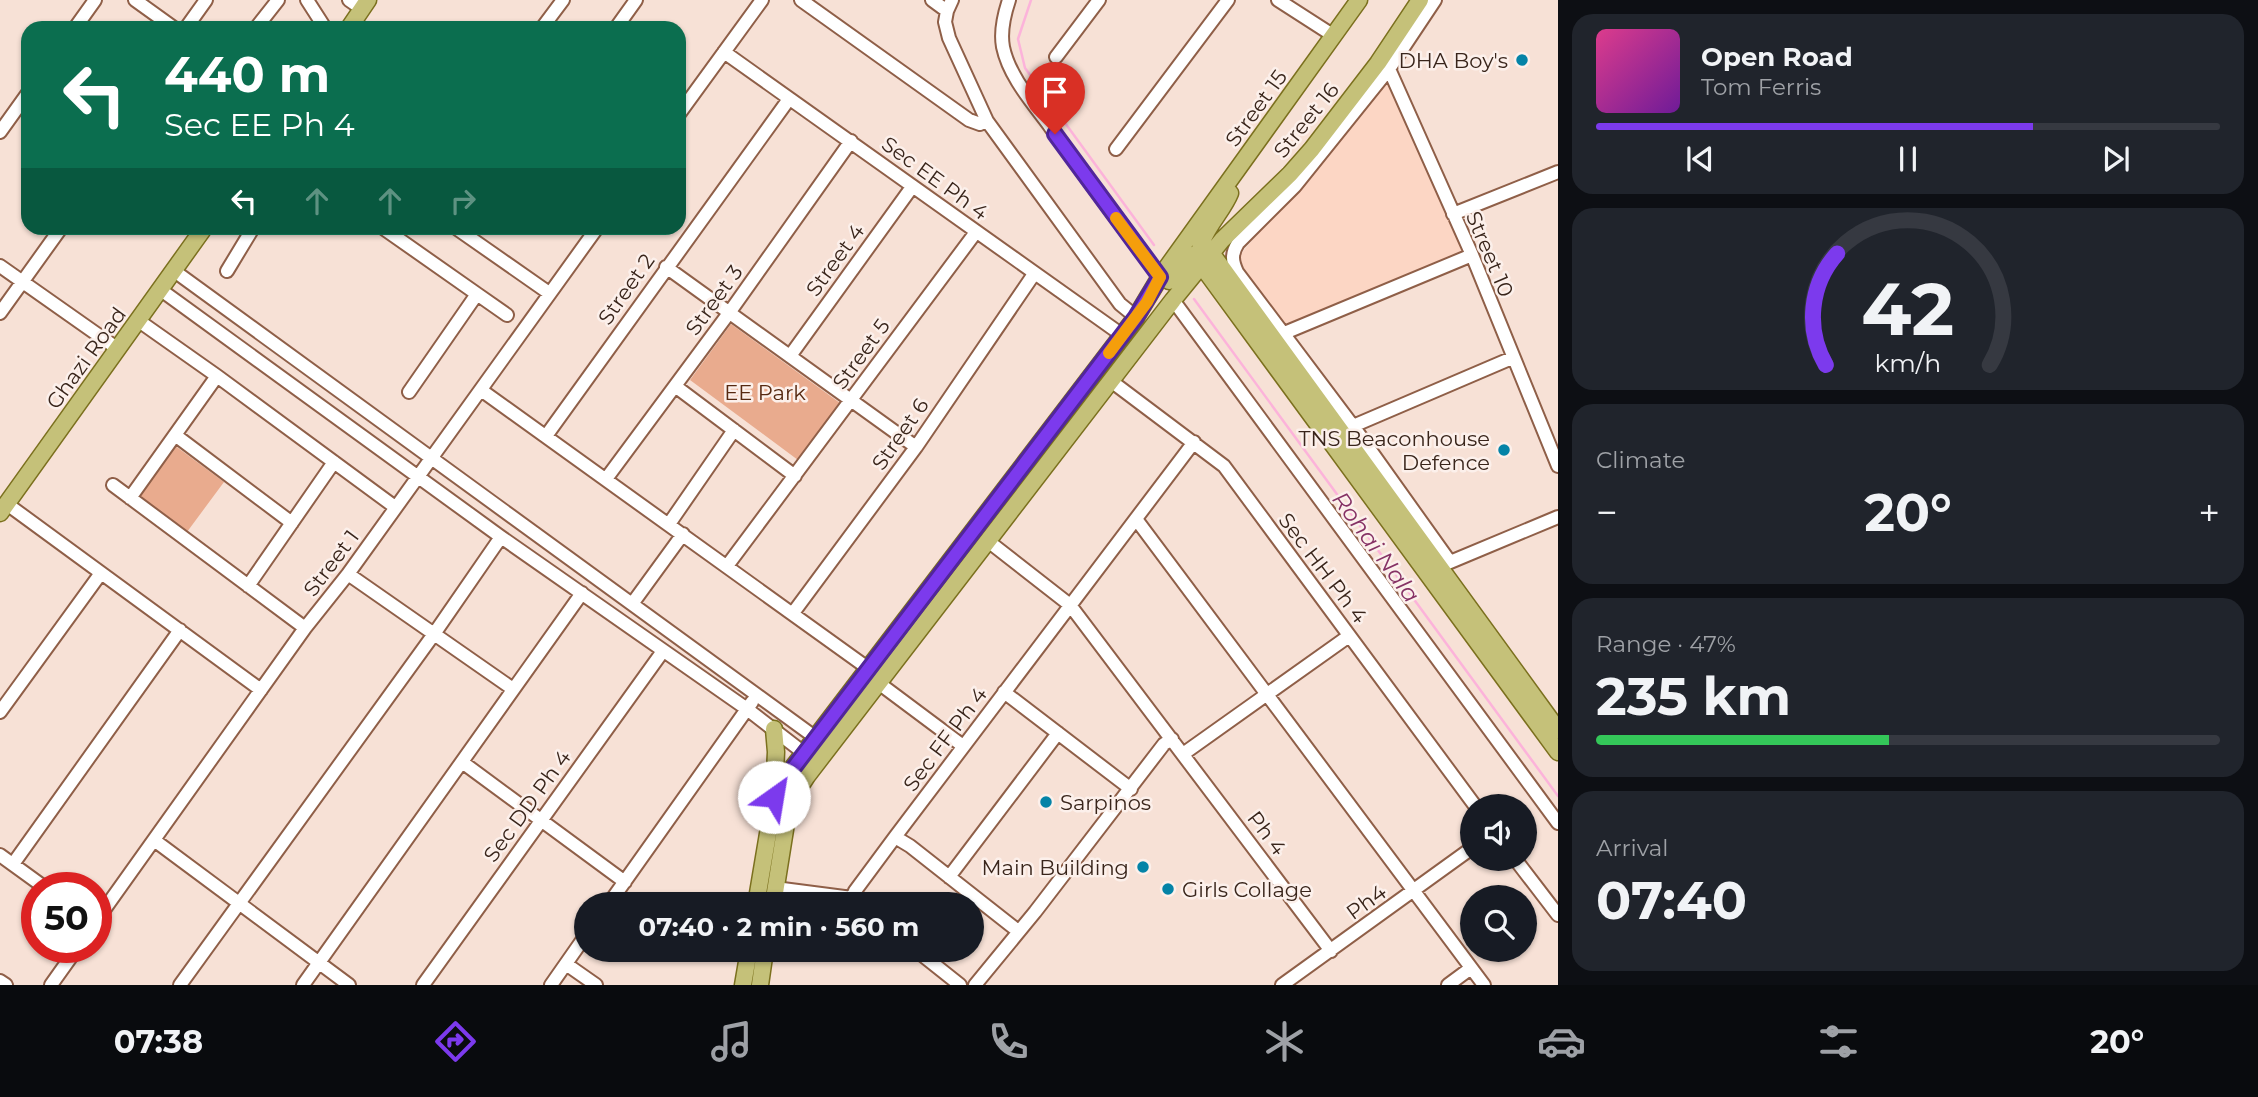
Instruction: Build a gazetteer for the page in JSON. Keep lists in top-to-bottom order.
{
  "streets": {
    "main road": ["Street 15", "Street 16", "Ghazi Road"],
    "street": [
      "Sec EE Ph 4",
      "Street 10",
      "Street 4",
      "Street 2",
      "Street 3",
      "Street 5",
      "Street 6",
      "Street 1",
      "Sec HH Ph 4",
      "Sec FF Ph 4",
      "Sec DD Ph 4",
      "Ph 4",
      "Ph4"
    ]
  },
  "crossings": [
    ["Street 16", "Street 10"],
    ["Sec EE Ph 4", "Street 4"],
    ["Sec EE Ph 4", "Street 2"],
    ["Sec EE Ph 4", "Street 3"],
    ["Sec EE Ph 4", "Street 5"],
    ["Sec EE Ph 4", "Street 6"],
    ["Sec HH Ph 4", "Sec FF Ph 4"],
    ["Sec FF Ph 4", "Ph 4"],
    ["Ph 4", "Ph4"]
  ],
  "water": ["Rohai Nala"],
  "parks": ["EE Park"],
  "places": [
    "DHA Boy's",
    "TNS Beaconhouse Defence",
    "Sarpinos",
    "Main Building",
    "Girls Collage"
  ],
  "page": {
    "turn": ["440 m", "Sec EE Ph 4"],
    "song": ["Open Road", "Tom Ferris"],
    "tile": [
      "Climate",
      ["Range · 47%", "235 km"],
      ["Arrival", "07:40"]
    ],
    "heat": ["−", "20°", "+"],
    "limit": "50",
    "trip": "07:40 · 2 min · 560 m",
    "tabs": ["07:38", "20°"],
    "gauge": ["42", "km/h"]
  }
}
